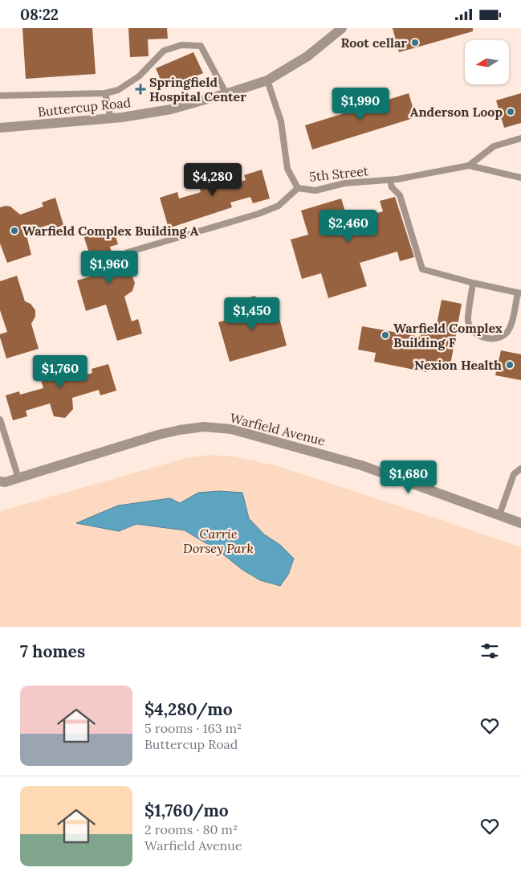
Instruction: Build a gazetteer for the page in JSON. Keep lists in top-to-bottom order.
{
  "streets": {
    "street": ["Buttercup Road", "Warfield Avenue"],
    "lane": ["5th Street"]
  },
  "crossings": [
    ["Buttercup Road", "5th Street"]
  ],
  "parks": ["Carrie Dorsey Park"],
  "places": {
    "other": [
      "Root cellar",
      "Anderson Loop",
      "Warfield Complex Building A",
      "Warfield Complex Building F",
      "Nexion Health"
    ],
    "health": ["Springfield Hospital Center"]
  },
  "north": "left",
  "page": {
    "status": "08:22",
    "price": [
      "$1,990",
      "$4,280",
      "$2,460",
      "$1,960",
      "$1,450",
      "$1,760",
      "$1,680"
    ],
    "heading": "7 homes",
    "list": [
      {
        "name": "$4,280/mo",
        "note": "5 rooms · 163 m² · Buttercup Road"
      },
      {
        "name": "$1,760/mo",
        "note": "2 rooms · 80 m² · Warfield Avenue"
      }
    ]
  }
}
